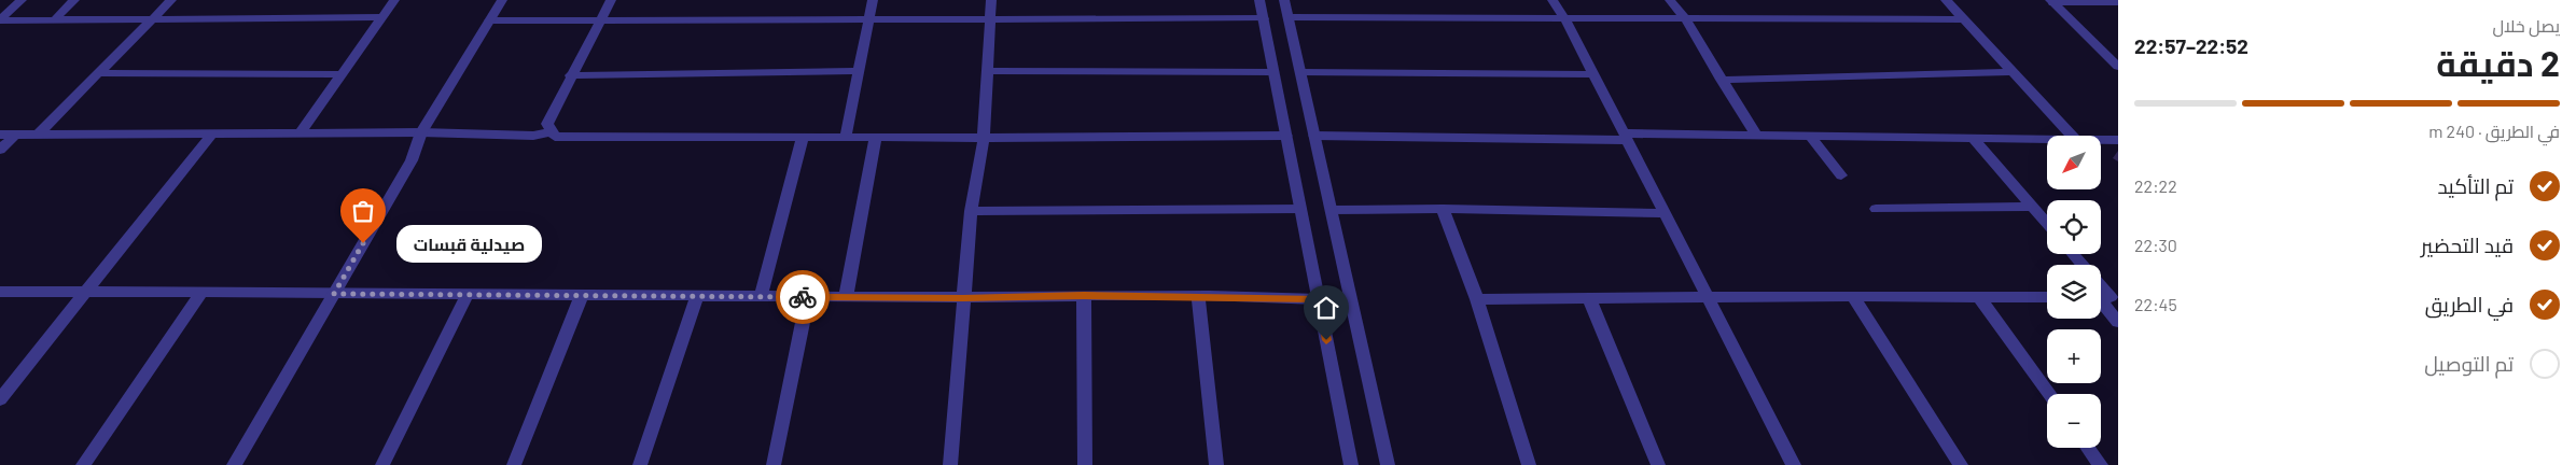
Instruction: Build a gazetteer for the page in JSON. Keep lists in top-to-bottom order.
{
  "places": ["صيدلية قبسات"],
  "north": "bottom left",
  "page": {
    "heading": ["2 دقيقة", "يصل خلال", "22:52–22:57"],
    "bar": "في الطريق · 240 m",
    "map_buttons": ["+", "−"],
    "list": [
      ["تم التأكيد", "22:22"],
      ["قيد التحضير", "22:30"],
      ["في الطريق", "22:45"],
      "تم التوصيل"
    ],
    "bubble": "صيدلية قبسات"
  }
}
